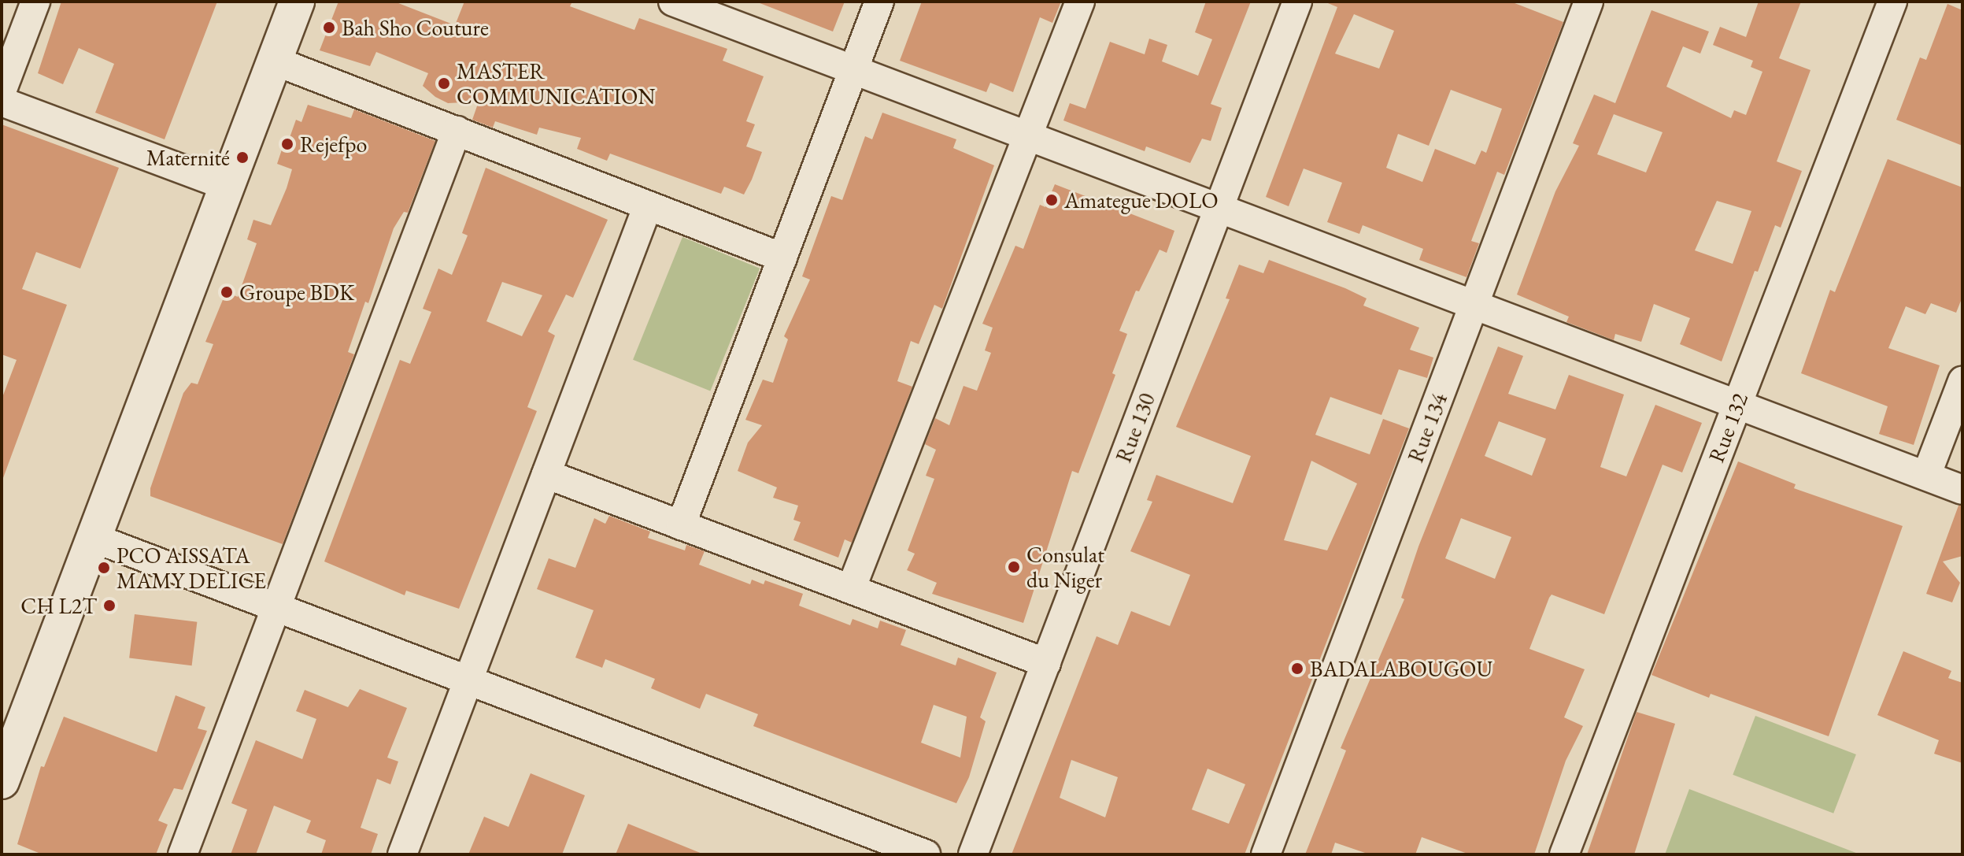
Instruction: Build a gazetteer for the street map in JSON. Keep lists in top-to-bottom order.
{
  "streets": {
    "street": ["Rue 130", "Rue 134", "Rue 132"]
  },
  "places": [
    "Bah Sho Couture",
    "MASTER COMMUNICATION",
    "Rejefpo",
    "Maternité",
    "Amategue DOLO",
    "Groupe BDK",
    "Consulat du Niger",
    "PCO AISSATA MAMY DELICE",
    "CH L2T",
    "BADALABOUGOU"
  ]
}
